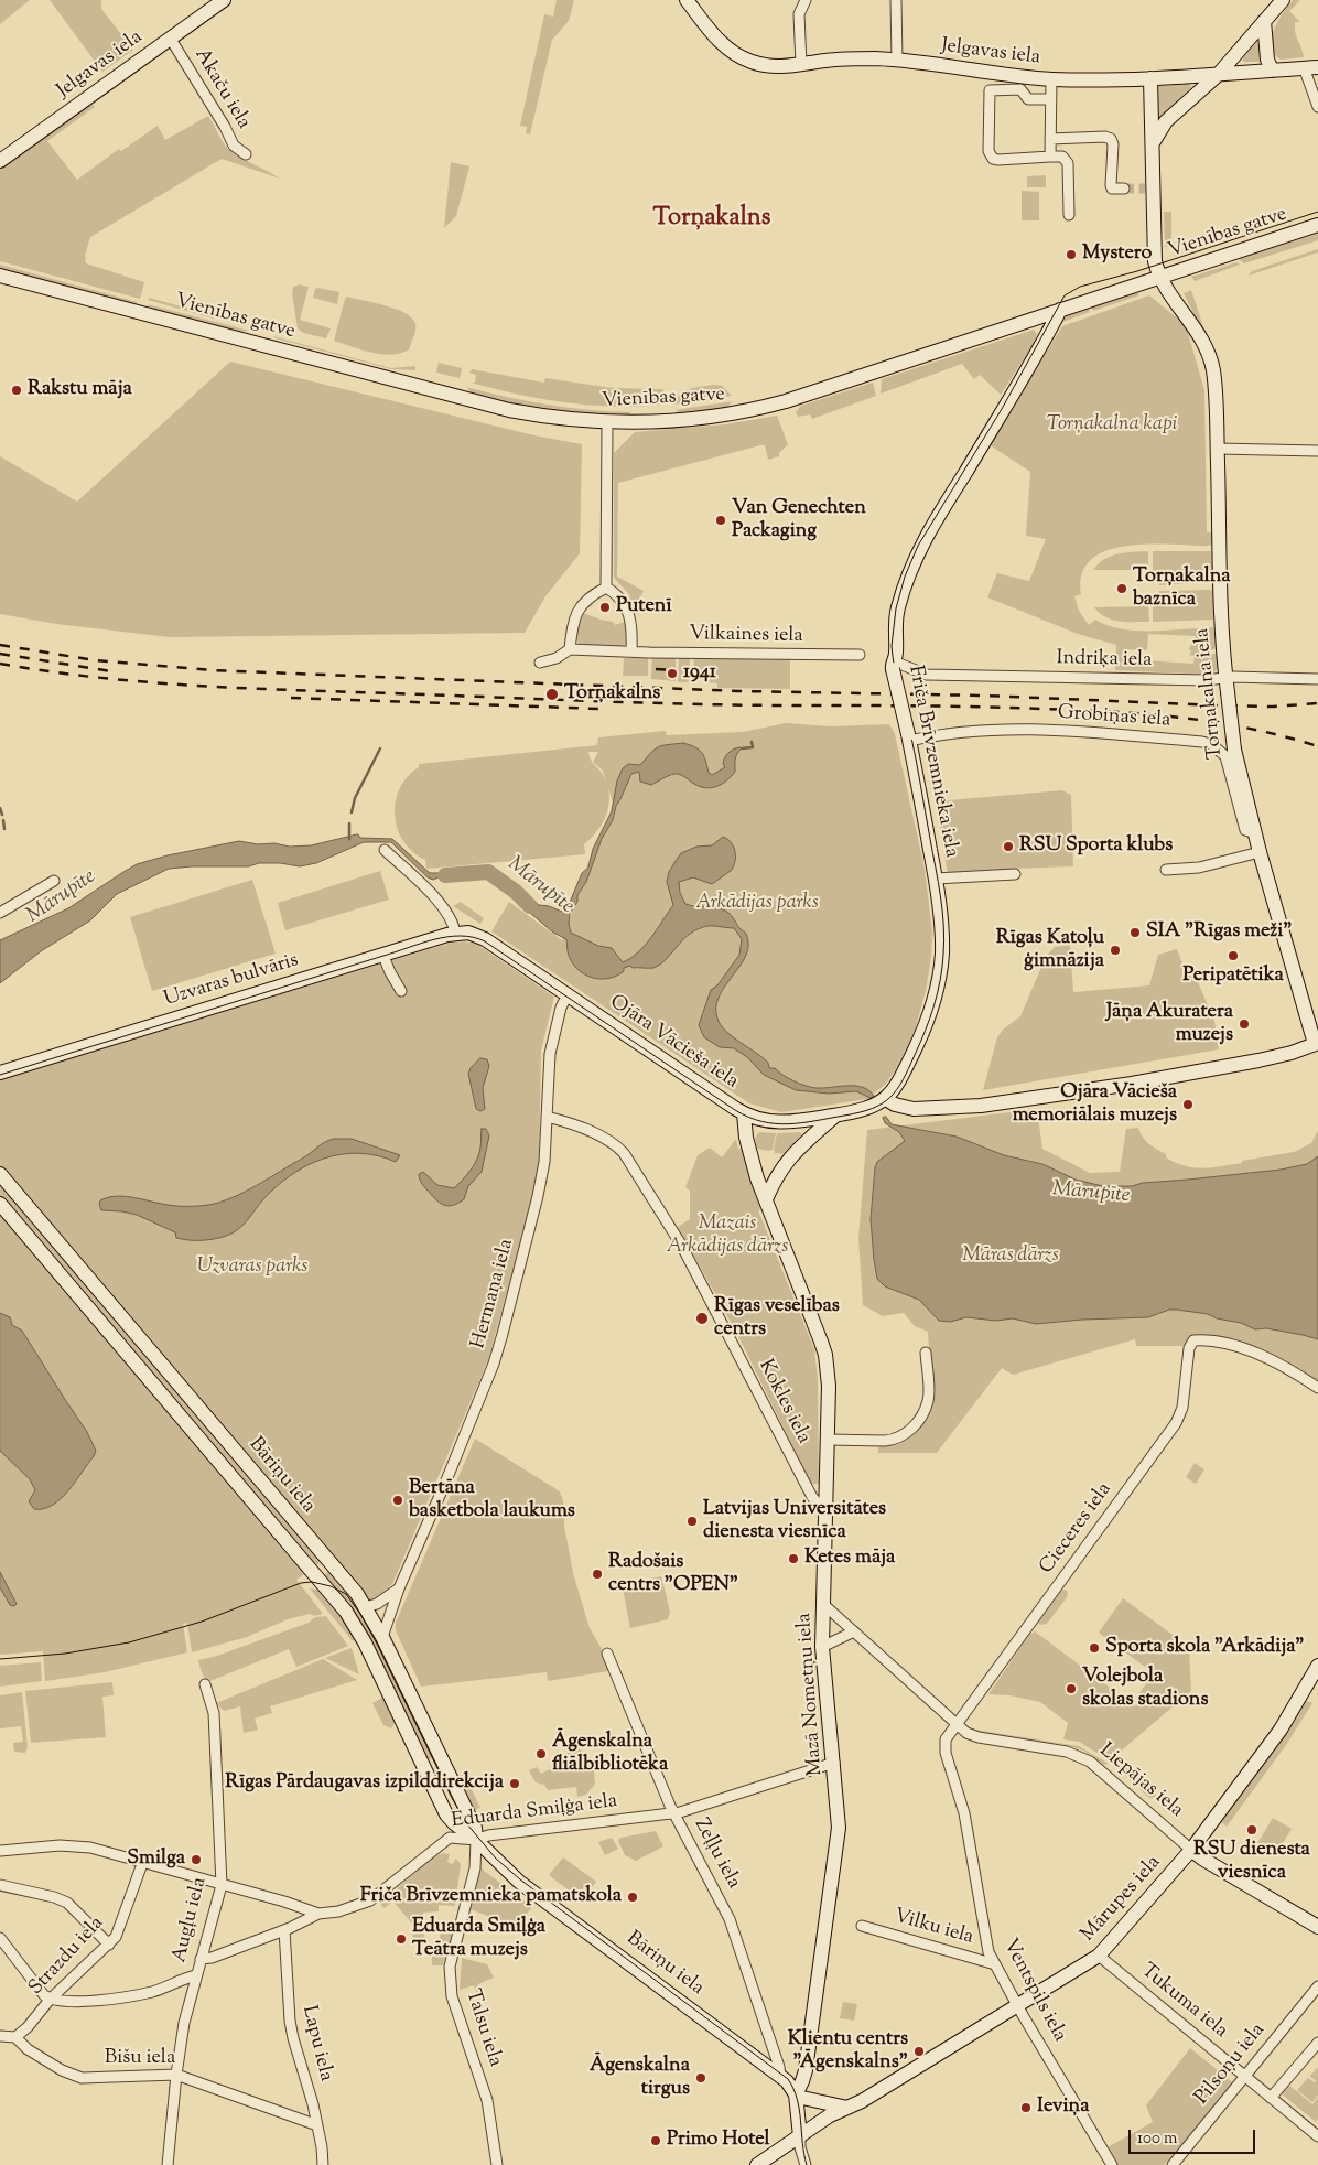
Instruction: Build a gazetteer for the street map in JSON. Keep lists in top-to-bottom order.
{
  "streets": {
    "street": [
      "Jelgavas iela",
      "Akaču iela",
      "Vienības gatve",
      "Vilkaines iela",
      "Indriķa iela",
      "Torņakalna iela",
      "Grobiņas iela",
      "Friča Brīvzemnieka iela",
      "Uzvaras bulvāris",
      "Ojāra Vācieša iela",
      "Hermaņa iela",
      "Kokles iela",
      "Bāriņu iela",
      "Cieceres iela",
      "Mazā Nometņu iela",
      "Liepājas iela",
      "Eduarda Smiļģa iela",
      "Zeļļu iela",
      "Mārupes iela",
      "Augļu iela",
      "Vilku iela",
      "Strazdu iela",
      "Ventspils iela",
      "Tukuma iela",
      "Talsu iela",
      "Lapu iela",
      "Bišu iela",
      "Pilsoņu iela"
    ]
  },
  "crossings": [
    ["Jelgavas iela", "Akaču iela"],
    ["Vienības gatve", "Torņakalna iela"],
    ["Vienības gatve", "Friča Brīvzemnieka iela"],
    ["Indriķa iela", "Torņakalna iela"],
    ["Indriķa iela", "Friča Brīvzemnieka iela"],
    ["Torņakalna iela", "Grobiņas iela"],
    ["Grobiņas iela", "Friča Brīvzemnieka iela"],
    ["Friča Brīvzemnieka iela", "Ojāra Vācieša iela"],
    ["Uzvaras bulvāris", "Ojāra Vācieša iela"],
    ["Ojāra Vācieša iela", "Hermaņa iela"],
    ["Ojāra Vācieša iela", "Mazā Nometņu iela"],
    ["Hermaņa iela", "Kokles iela"],
    ["Hermaņa iela", "Bāriņu iela"],
    ["Kokles iela", "Mazā Nometņu iela"],
    ["Bāriņu iela", "Mazā Nometņu iela"],
    ["Bāriņu iela", "Eduarda Smiļģa iela"],
    ["Bāriņu iela", "Zeļļu iela"],
    ["Bāriņu iela", "Talsu iela"],
    ["Cieceres iela", "Liepājas iela"],
    ["Cieceres iela", "Ventspils iela"],
    ["Mazā Nometņu iela", "Liepājas iela"],
    ["Mazā Nometņu iela", "Eduarda Smiļģa iela"],
    ["Liepājas iela", "Mārupes iela"],
    ["Liepājas iela", "Ventspils iela"],
    ["Eduarda Smiļģa iela", "Zeļļu iela"],
    ["Eduarda Smiļģa iela", "Augļu iela"],
    ["Eduarda Smiļģa iela", "Strazdu iela"],
    ["Eduarda Smiļģa iela", "Talsu iela"],
    ["Mārupes iela", "Ventspils iela"],
    ["Mārupes iela", "Tukuma iela"],
    ["Augļu iela", "Bišu iela"],
    ["Vilku iela", "Ventspils iela"],
    ["Strazdu iela", "Bišu iela"],
    ["Tukuma iela", "Pilsoņu iela"],
    ["Lapu iela", "Bišu iela"]
  ],
  "districts": ["Torņakalns"],
  "water": ["Mārupīte"],
  "parks": [
    "Torņakalna kapi",
    "Arkādijas parks",
    "Mazais Arkādijas dārzs",
    "Māras dārzs",
    "Uzvaras parks"
  ],
  "places": [
    "Mystero",
    "Rakstu māja",
    "Van Genechten Packaging",
    "Torņakalna baznīca",
    "Putenī",
    "1941",
    "Torņakalns",
    "RSU Sporta klubs",
    "SIA \"Rīgas meži\"",
    "Rīgas Katoļu ģimnāzija",
    "Peripatētika",
    "Jāņa Akuratera muzejs",
    "Ojāra Vācieša memoriālais muzejs",
    "Rīgas veselības centrs",
    "Bertāna basketbola laukums",
    "Latvijas Universitātes dienesta viesnīca",
    "Ketes māja",
    "Radošais centrs \"OPEN\"",
    "Sporta skola \"Arkādija\"",
    "Volejbola skolas stadions",
    "Āgenskalna fliālbibliotēka",
    "Rīgas Pārdaugavas izpilddirekcija",
    "RSU dienesta viesnīca",
    "Smilga",
    "Friča Brīvzemnieka pamatskola",
    "Eduarda Smiļģa Teātra muzejs",
    "Klientu centrs \"Āgenskalns\"",
    "Āgenskalna tirgus",
    "Ieviņa",
    "Primo Hotel"
  ],
  "scale_bar": "100 m"
}
